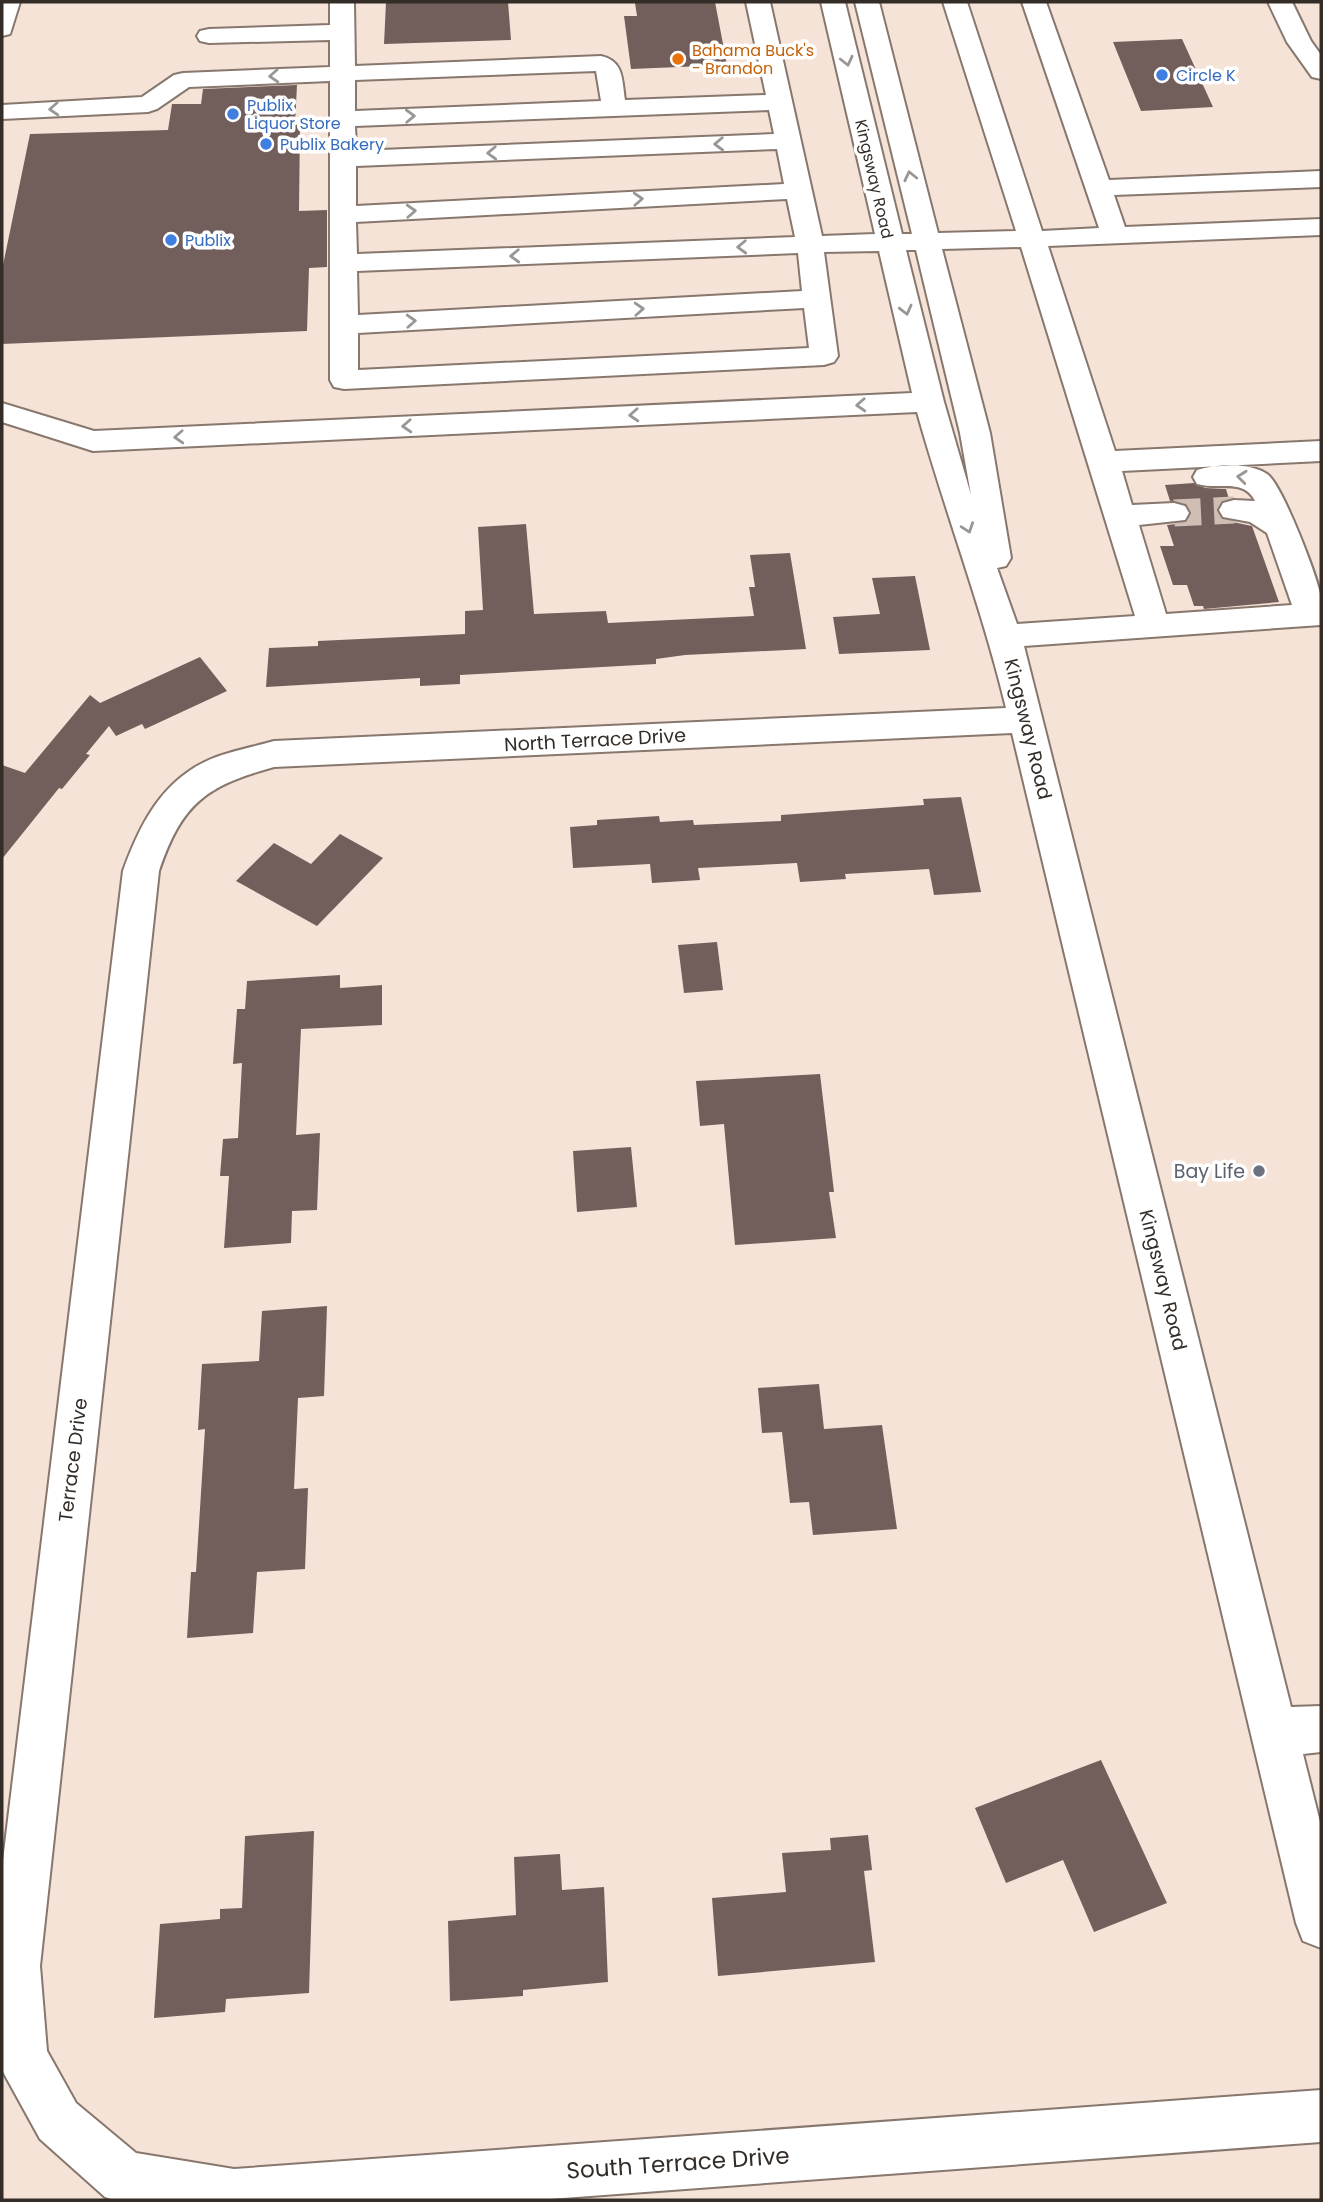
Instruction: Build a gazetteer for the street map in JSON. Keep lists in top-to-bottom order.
{
  "streets": {
    "street": [
      "Kingsway Road",
      "North Terrace Drive",
      "Terrace Drive",
      "South Terrace Drive"
    ]
  },
  "crossings": [
    ["Kingsway Road", "North Terrace Drive"],
    ["North Terrace Drive", "Terrace Drive"],
    ["Terrace Drive", "South Terrace Drive"]
  ],
  "places": [
    "Bahama Buck's - Brandon",
    "Circle K",
    "Publix Liquor Store",
    "Publix Bakery",
    "Publix",
    "Bay Life"
  ]
}
